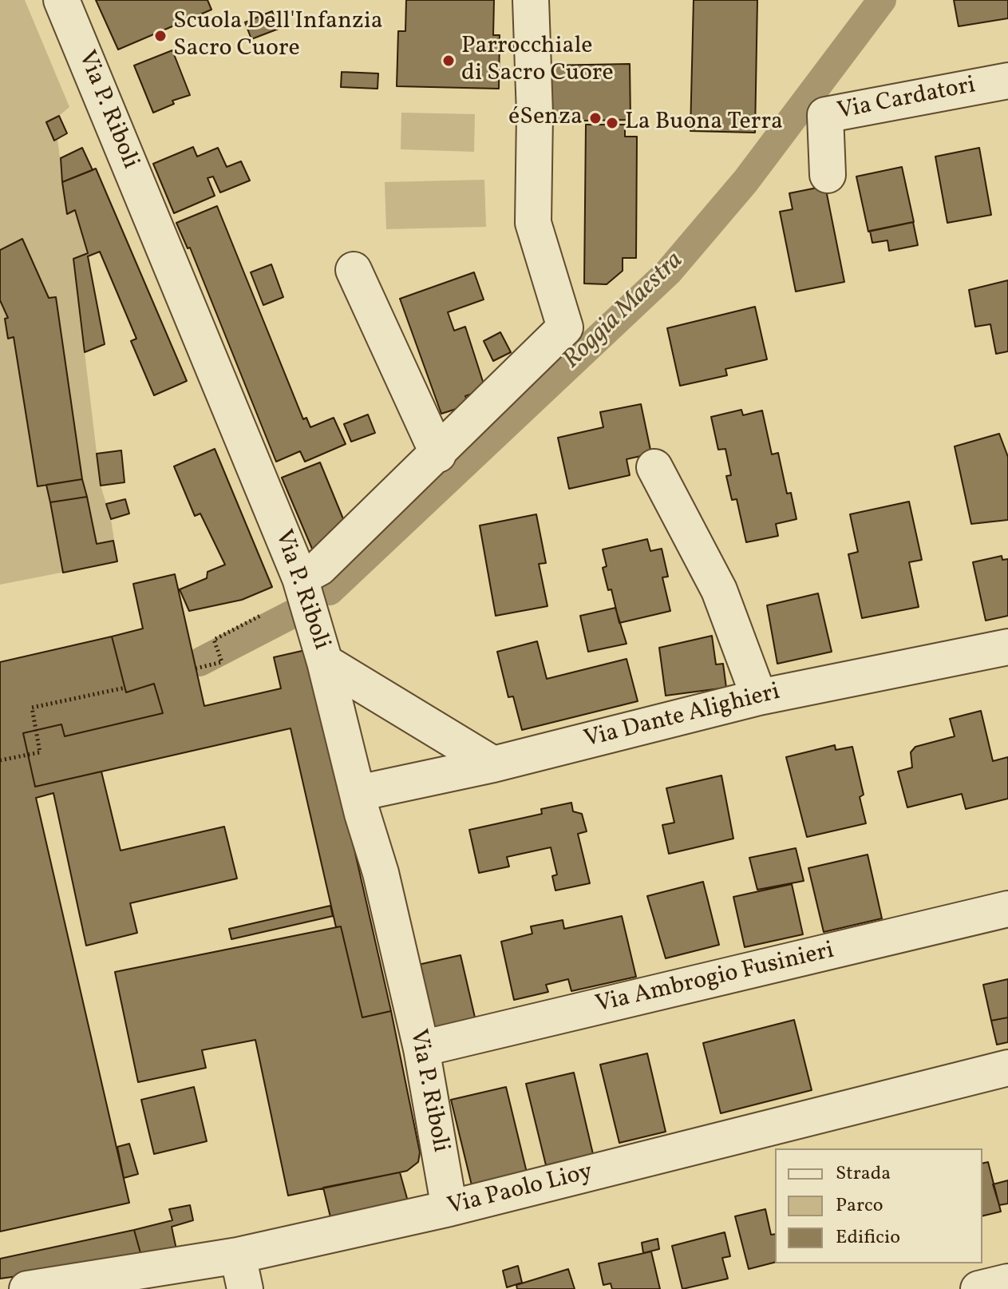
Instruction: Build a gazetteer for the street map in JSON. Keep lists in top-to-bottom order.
{
  "streets": {
    "street": [
      "Via Cardatori",
      "Via P. Riboli",
      "Via Dante Alighieri",
      "Via Ambrogio Fusinieri",
      "Via Paolo Lioy"
    ]
  },
  "crossings": [
    ["Via P. Riboli", "Via Dante Alighieri"],
    ["Via P. Riboli", "Via Ambrogio Fusinieri"],
    ["Via P. Riboli", "Via Paolo Lioy"]
  ],
  "water": ["Roggia Maestra"],
  "places": [
    "Scuola Dell'Infanzia Sacro Cuore",
    "Parrocchiale di Sacro Cuore",
    "éSenza",
    "La Buona Terra"
  ],
  "legend": ["Strada", "Parco", "Edificio"]
}
